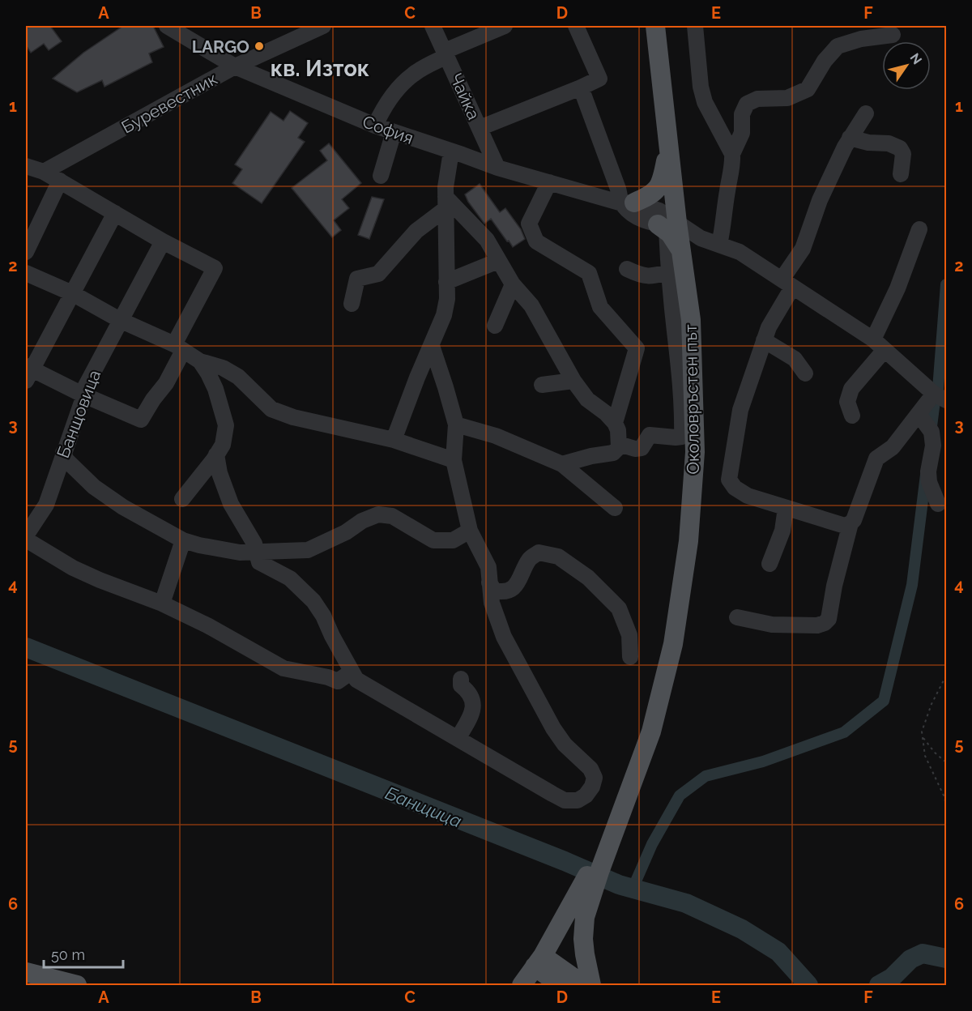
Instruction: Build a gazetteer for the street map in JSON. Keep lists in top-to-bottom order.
{
  "streets": {
    "main road": ["Околовръстен път"],
    "street": [
      "Чайка",
      "Буревестник",
      "София",
      "Банщовица"
    ]
  },
  "crossings": [
    ["Чайка", "София"],
    ["Буревестник", "София"],
    ["София", "Околовръстен път"]
  ],
  "districts": ["кв. Изток"],
  "water": ["Банщица"],
  "places": ["LARGO"],
  "scale_bar": "50 m",
  "north": "top right",
  "grid": {
    "columns": [
      "A",
      "B",
      "C",
      "D",
      "E",
      "F"
    ],
    "rows": [
      "1",
      "2",
      "3",
      "4",
      "5",
      "6"
    ]
  }
}
